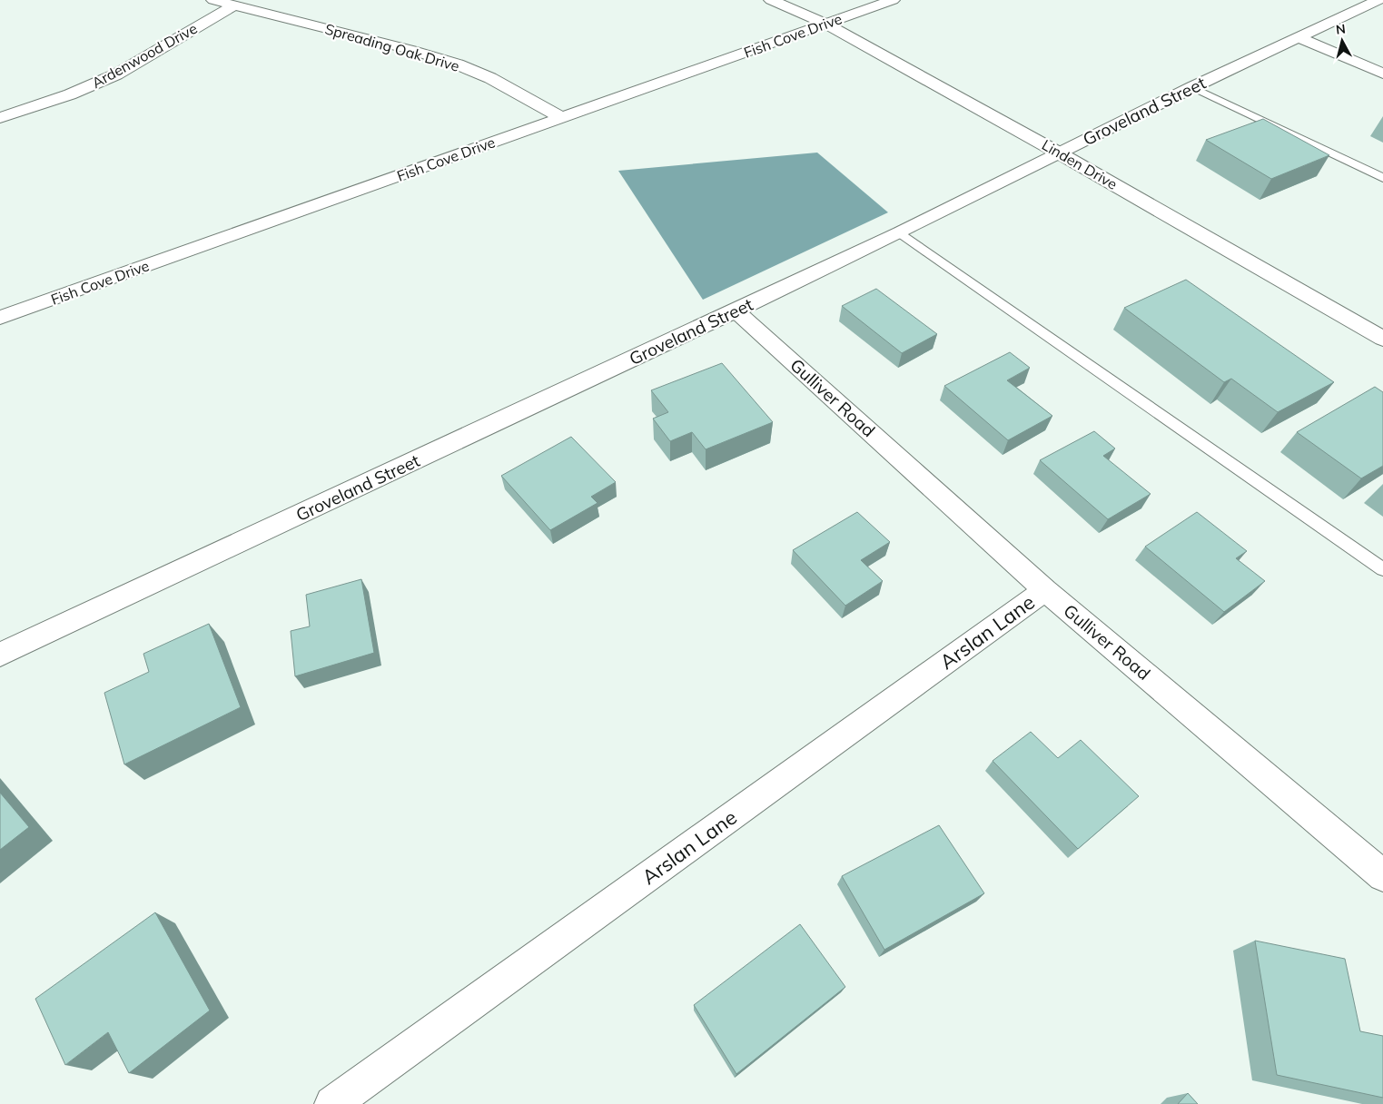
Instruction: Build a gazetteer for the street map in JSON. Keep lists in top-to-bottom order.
{
  "streets": {
    "street": [
      "Fish Cove Drive",
      "Spreading Oak Drive",
      "Ardenwood Drive",
      "Groveland Street",
      "Linden Drive",
      "Gulliver Road",
      "Arslan Lane"
    ]
  },
  "crossings": [
    ["Fish Cove Drive", "Spreading Oak Drive"],
    ["Fish Cove Drive", "Linden Drive"],
    ["Spreading Oak Drive", "Ardenwood Drive"],
    ["Groveland Street", "Linden Drive"],
    ["Groveland Street", "Gulliver Road"],
    ["Gulliver Road", "Arslan Lane"]
  ],
  "north": "top"
}
